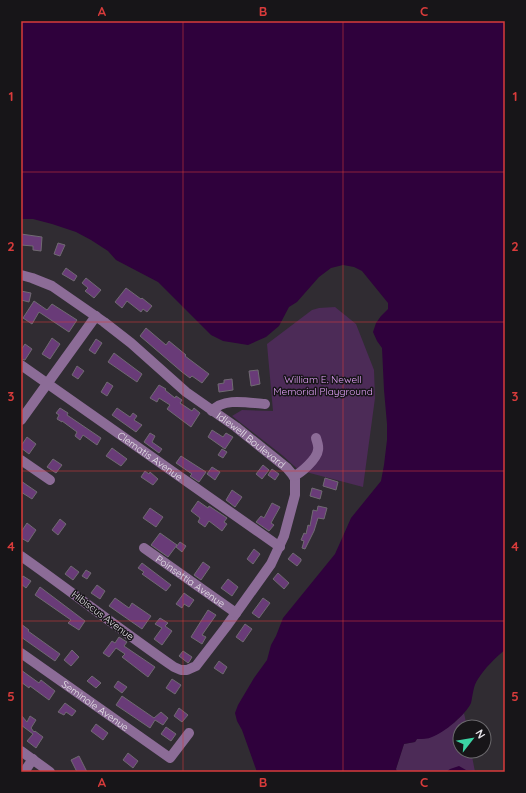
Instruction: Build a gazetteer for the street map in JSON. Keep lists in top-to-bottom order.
{
  "streets": {
    "street": [
      "Idlewell Boulevard",
      "Clematis Avenue",
      "Poinsettia Avenue",
      "Hibiscus Avenue",
      "Seminole Avenue"
    ]
  },
  "crossings": [
    ["Idlewell Boulevard", "Clematis Avenue"],
    ["Idlewell Boulevard", "Poinsettia Avenue"],
    ["Idlewell Boulevard", "Hibiscus Avenue"]
  ],
  "parks": ["William E. Newell Memorial Playground"],
  "north": "top right",
  "grid": {
    "columns": ["A", "B", "C"],
    "rows": [
      "1",
      "2",
      "3",
      "4",
      "5"
    ]
  }
}
